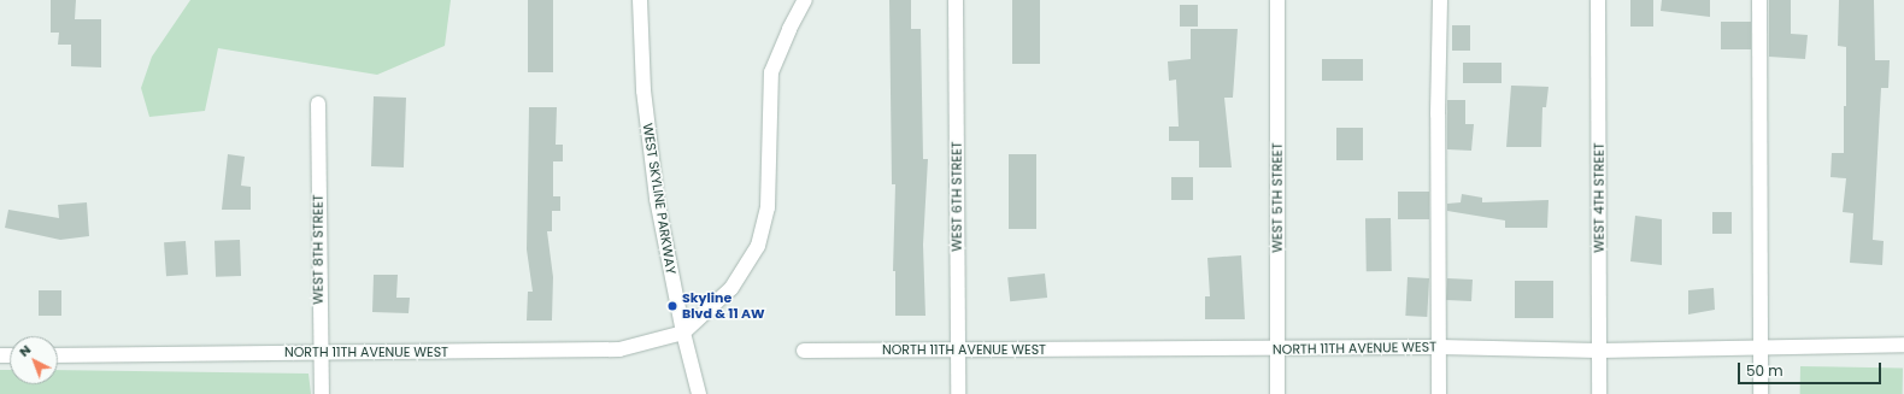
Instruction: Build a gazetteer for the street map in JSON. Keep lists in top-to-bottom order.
{
  "streets": {
    "street": [
      "WEST 6TH STREET",
      "WEST 5TH STREET",
      "WEST 4TH STREET",
      "WEST SKYLINE PARKWAY",
      "WEST 8TH STREET",
      "NORTH 11TH AVENUE WEST"
    ]
  },
  "crossings": [
    ["WEST 6TH STREET", "NORTH 11TH AVENUE WEST"],
    ["WEST 5TH STREET", "NORTH 11TH AVENUE WEST"],
    ["WEST 4TH STREET", "NORTH 11TH AVENUE WEST"],
    ["WEST SKYLINE PARKWAY", "NORTH 11TH AVENUE WEST"],
    ["WEST 8TH STREET", "NORTH 11TH AVENUE WEST"]
  ],
  "places": ["Skyline Blvd & 11 AW"],
  "scale_bar": "50 m",
  "north": "top left"
}
